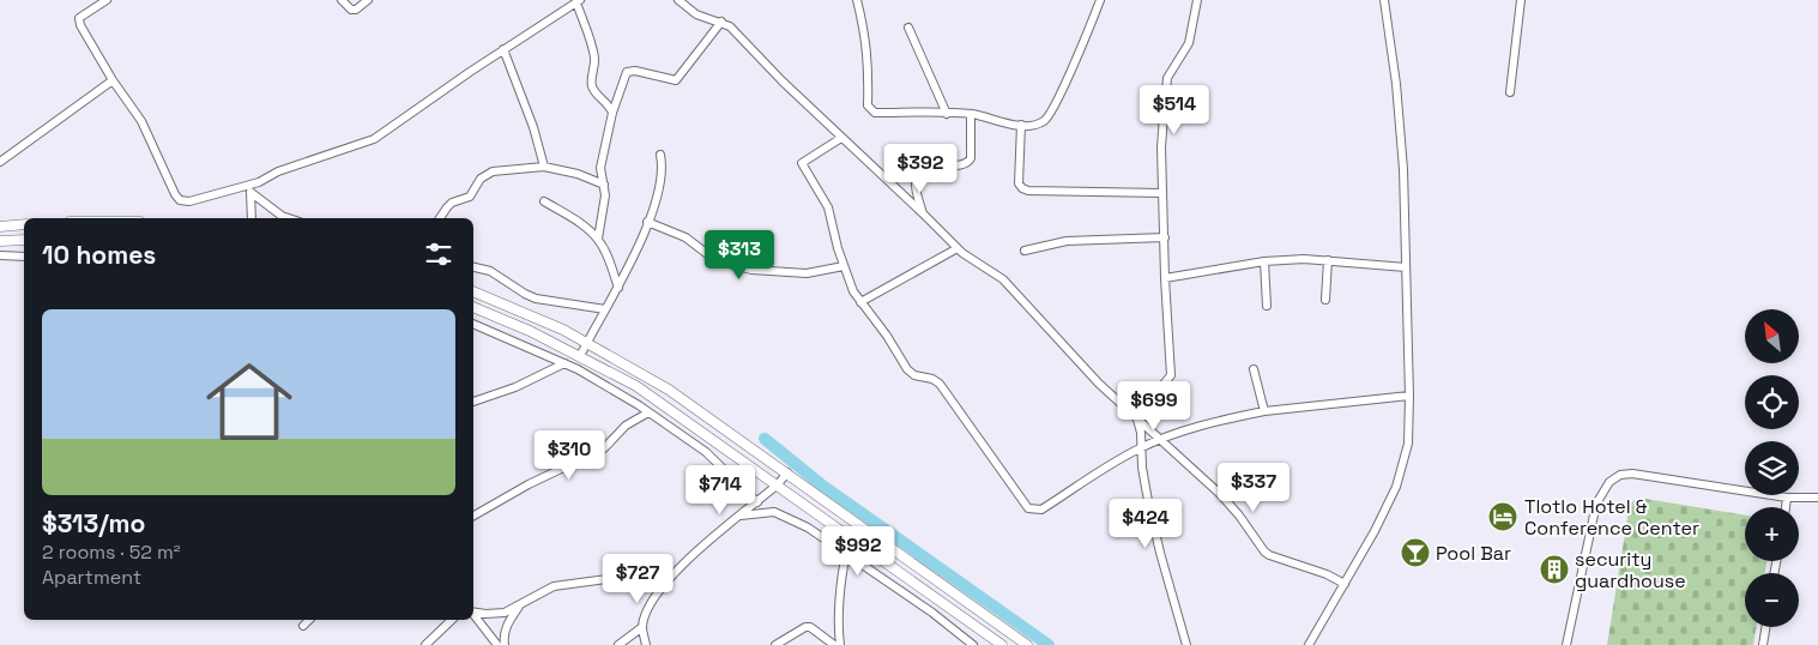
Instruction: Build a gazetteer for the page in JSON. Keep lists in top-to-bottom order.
{
  "places": {
    "hotel": ["Tlotlo Hotel & Conference Center"],
    "bar": ["Pool Bar"],
    "building": ["security guardhouse"]
  },
  "north": "top left",
  "page": {
    "price": [
      "$514",
      "$392",
      "$313",
      "$699",
      "$310",
      "$337",
      "$714",
      "$424",
      "$992",
      "$727"
    ],
    "heading": "10 homes",
    "list": [
      {
        "name": "$313/mo",
        "note": "2 rooms · 52 m² · Apartment"
      }
    ],
    "map_buttons": ["+", "−"]
  }
}
